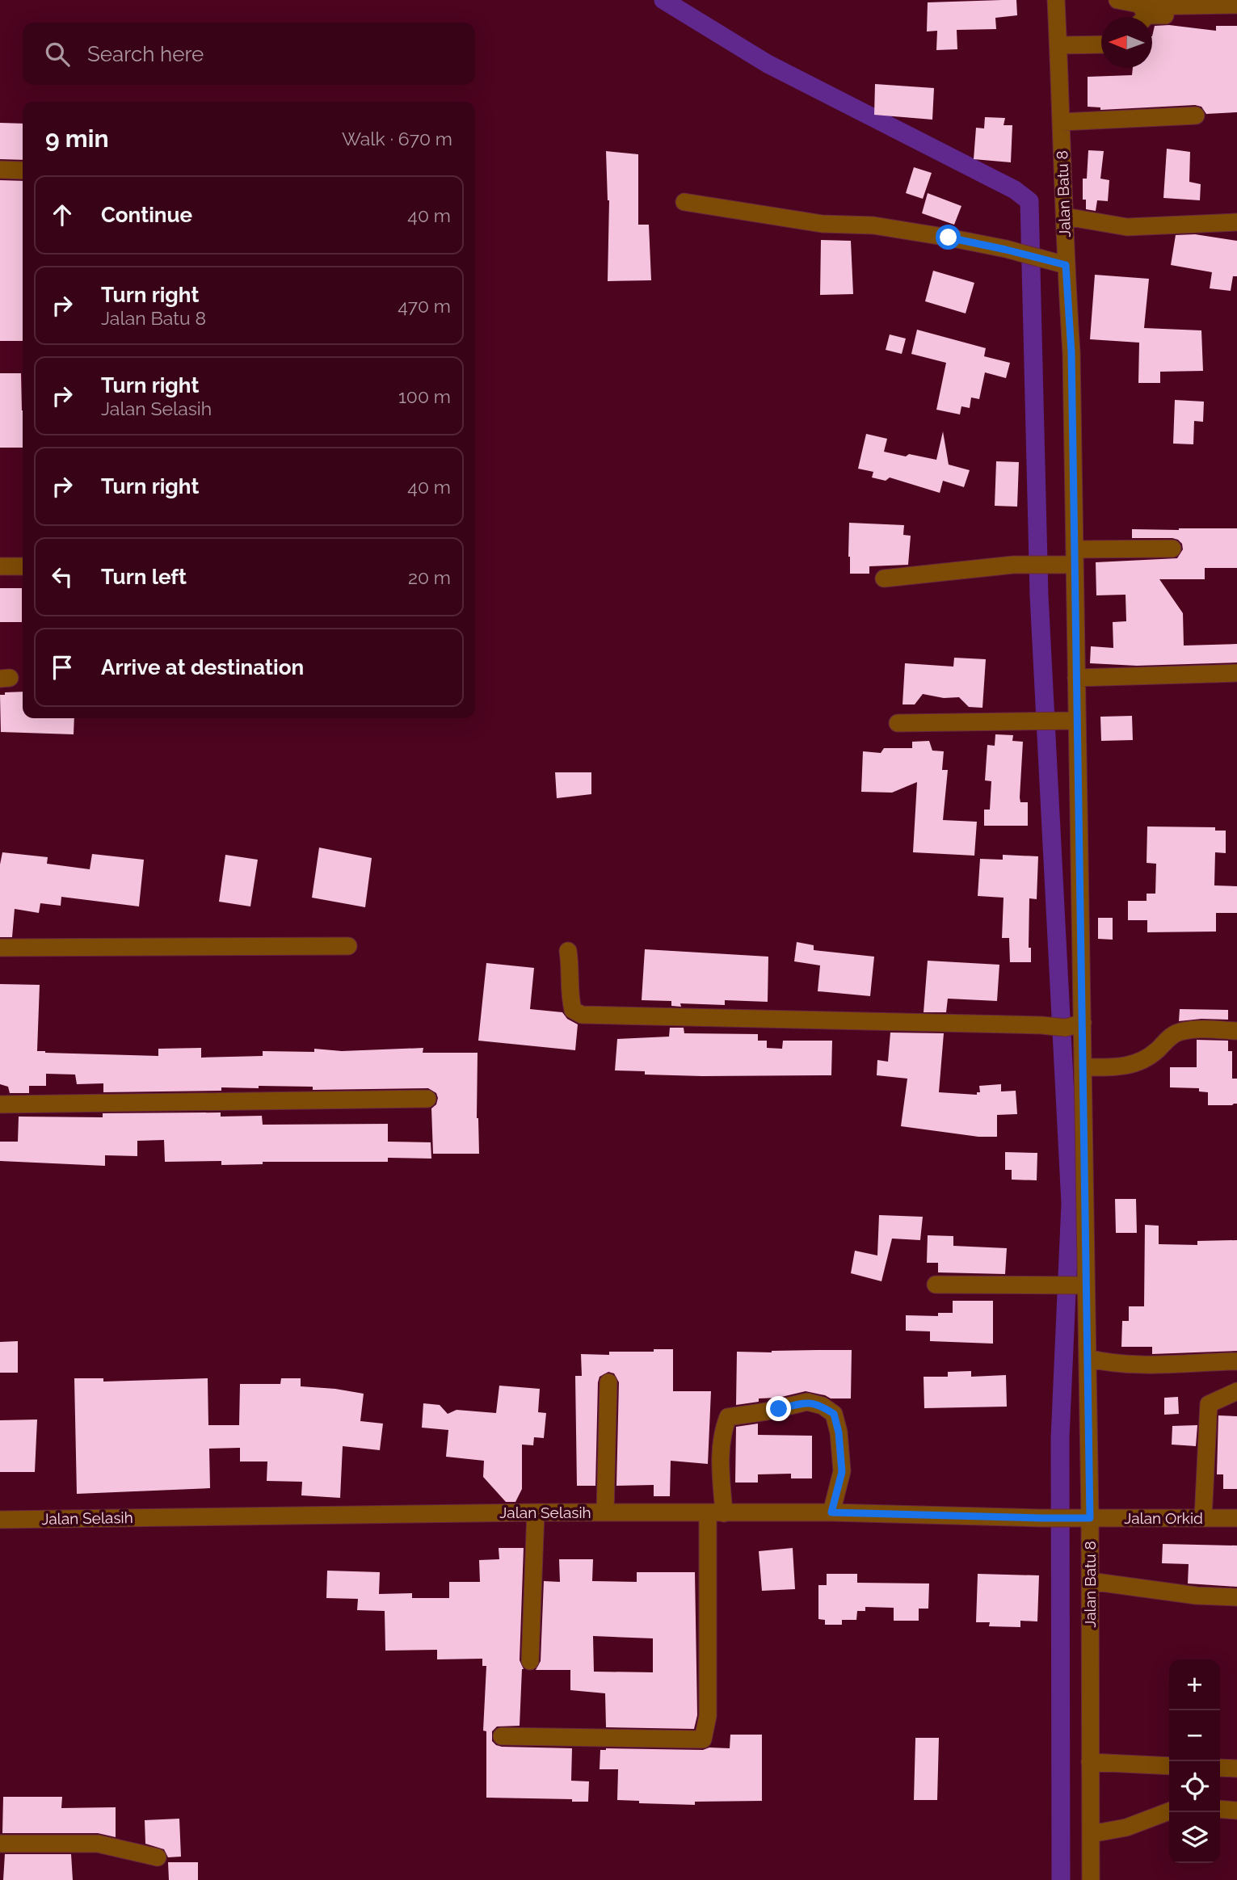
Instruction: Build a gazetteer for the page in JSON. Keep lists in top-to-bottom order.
{
  "streets": {
    "street": ["Jalan Batu 8", "Jalan Selasih", "Jalan Orkid"]
  },
  "crossings": [
    ["Jalan Batu 8", "Jalan Selasih"],
    ["Jalan Batu 8", "Jalan Orkid"],
    ["Jalan Selasih", "Jalan Orkid"]
  ],
  "north": "left",
  "page": {
    "search": "Search here",
    "heading": ["9 min", "Walk · 670 m"],
    "list": [
      ["Continue", "40 m"],
      ["Turn right", "Jalan Batu 8", "470 m"],
      ["Turn right", "Jalan Selasih", "100 m"],
      ["Turn right", "40 m"],
      ["Turn left", "20 m"],
      "Arrive at destination"
    ],
    "map_buttons": ["+", "−"]
  }
}
